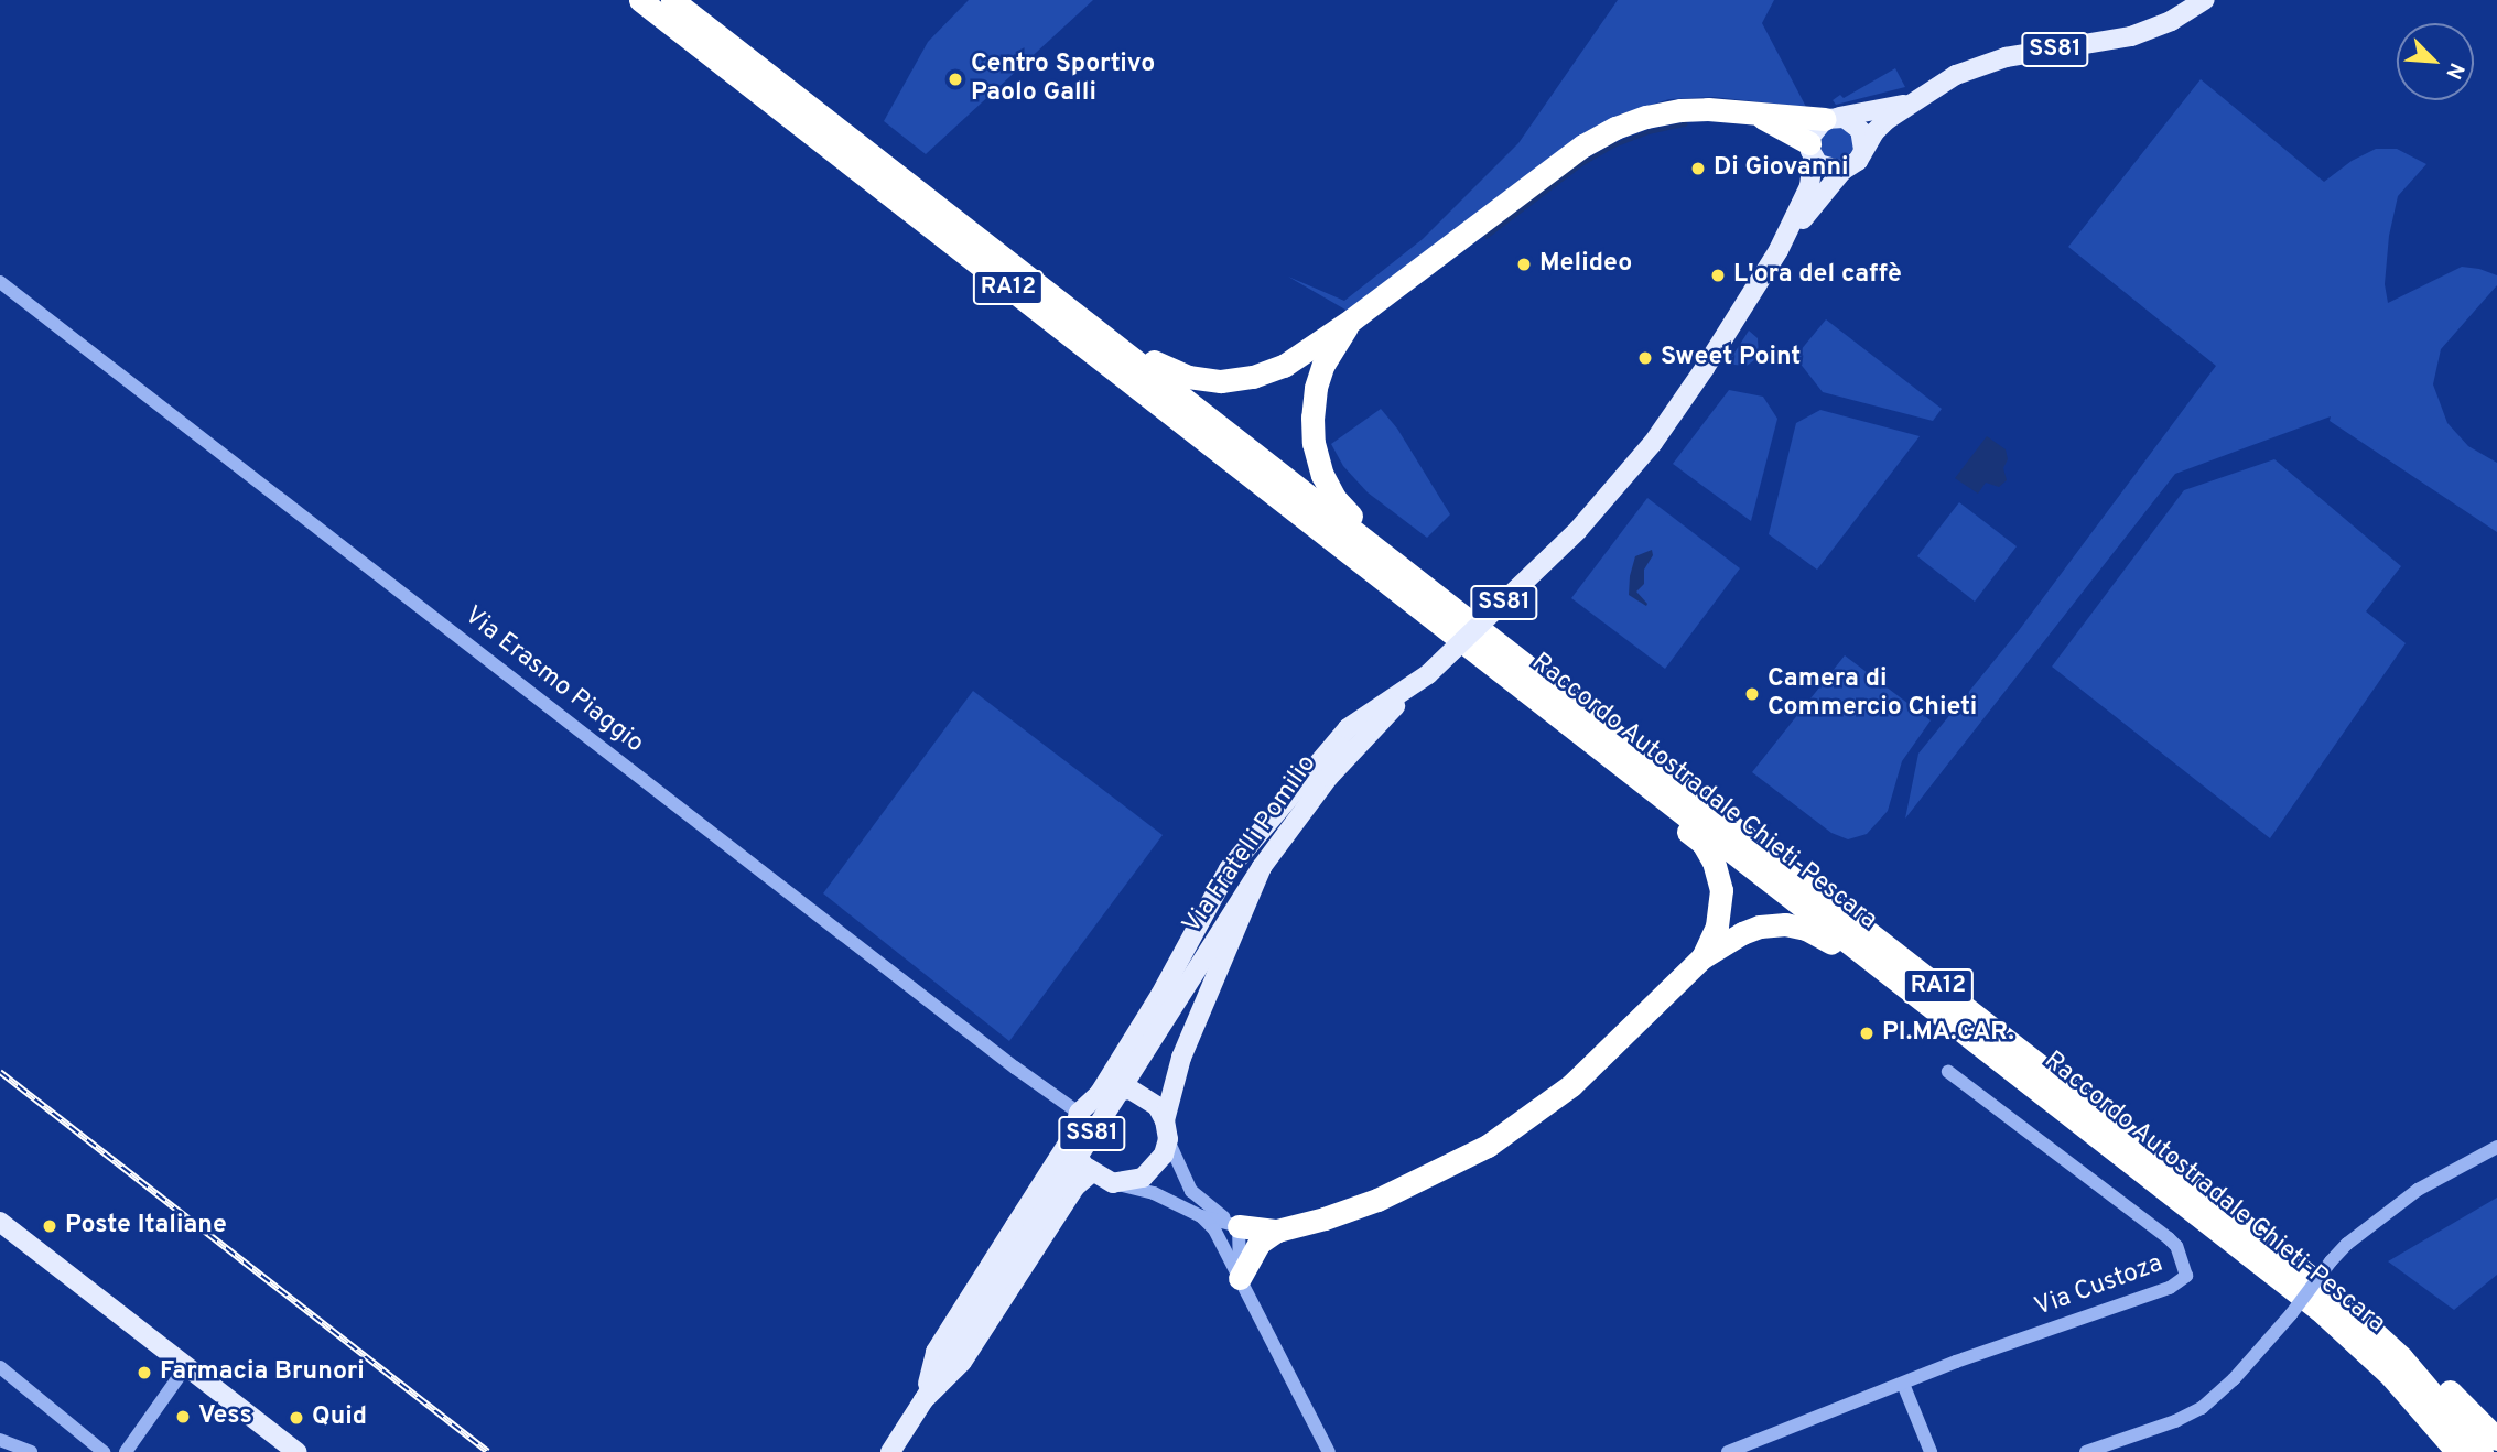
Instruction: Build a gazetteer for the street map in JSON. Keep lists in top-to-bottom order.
{
  "streets": {
    "highway": ["RA12", "Raccordo Autostradale Chieti-Pescara"],
    "main road": ["SS81", "Via Fratelli Pomilio"],
    "street": ["Via Erasmo Piaggio", "Via Custoza"]
  },
  "crossings": [
    ["SS81", "Via Fratelli Pomilio"]
  ],
  "places": [
    "Centro Sportivo Paolo Galli",
    "Di Giovanni",
    "Melideo",
    "L'ora del caffè",
    "Sweet Point",
    "Camera di Commercio Chieti",
    "PI.MA.CAR.",
    "Poste Italiane",
    "Farmacia Brunori",
    "Vess",
    "Quid"
  ],
  "north": "bottom right"
}
